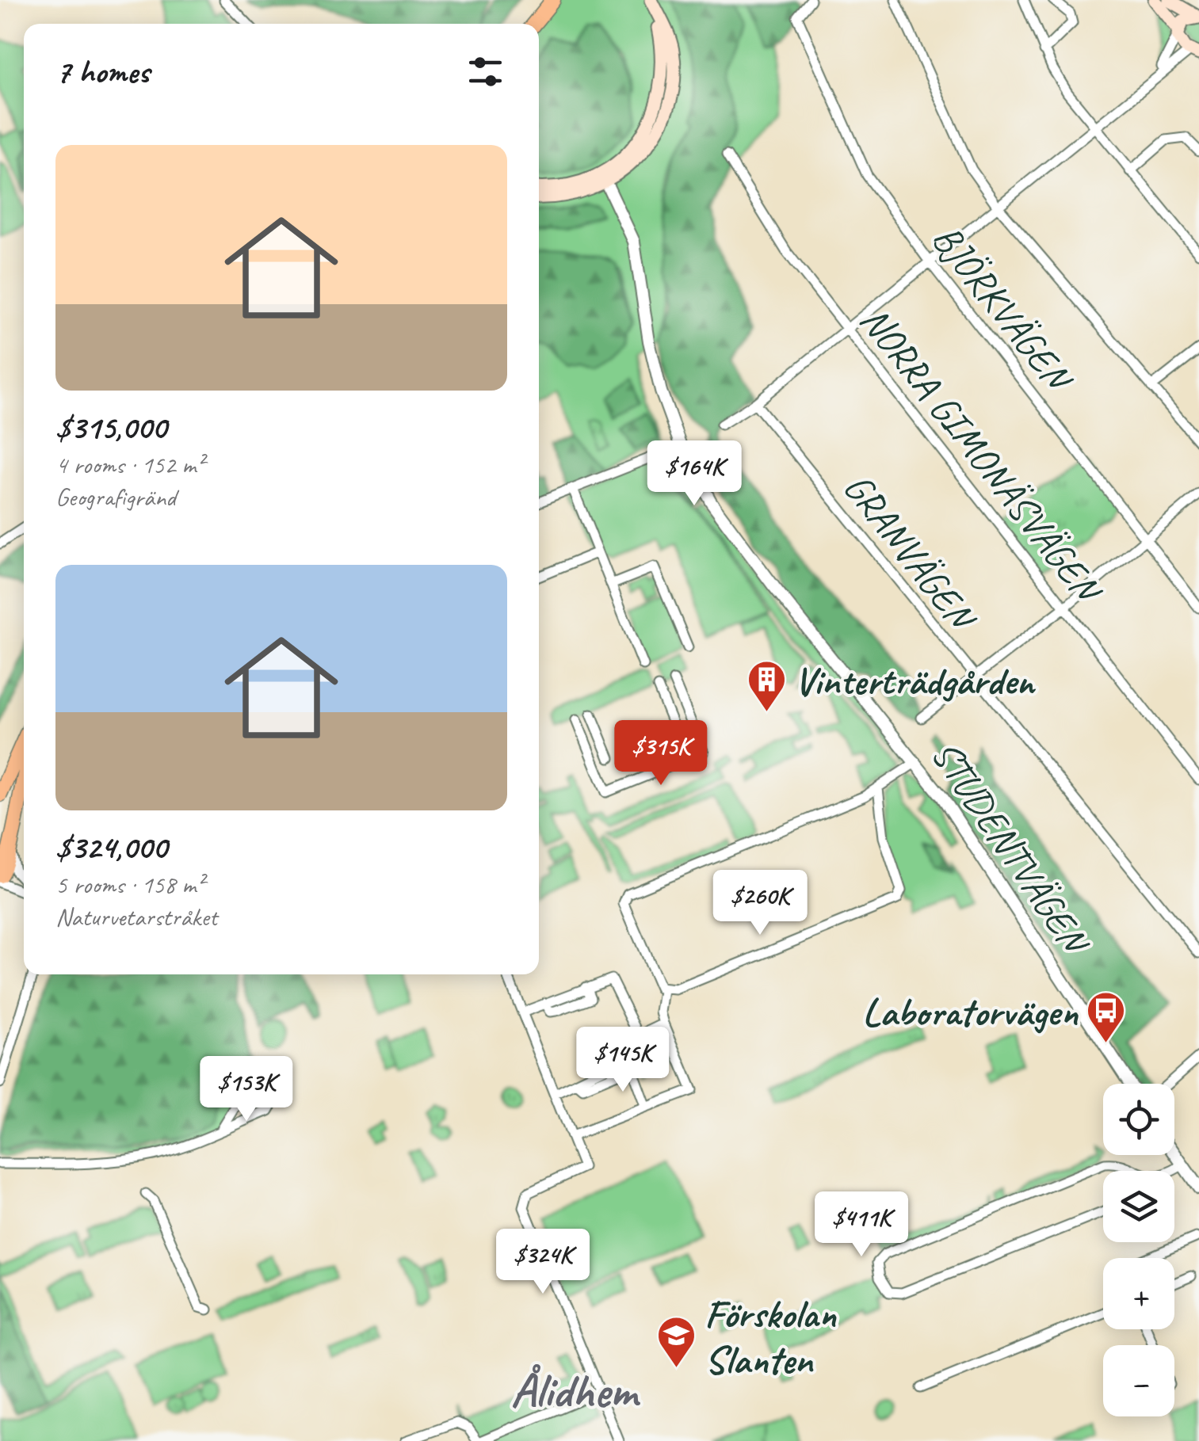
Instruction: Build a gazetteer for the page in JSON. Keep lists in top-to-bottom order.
{
  "streets": {
    "street": [
      "BJÖRKVÄGEN",
      "NORRA GIMONÄSVÄGEN",
      "GRANVÄGEN",
      "STUDENTVÄGEN"
    ]
  },
  "districts": ["Ålidhem"],
  "places": {
    "building": ["Vinterträdgården"],
    "bus stop": ["Laboratorvägen"],
    "school or university": ["Förskolan Slanten"]
  },
  "page": {
    "heading": "7 homes",
    "list": [
      {
        "name": "$315,000",
        "note": "4 rooms · 152 m² · Geografigränd"
      },
      {
        "name": "$324,000",
        "note": "5 rooms · 158 m² · Naturvetarstråket"
      }
    ],
    "price": [
      "$164K",
      "$315K",
      "$260K",
      "$145K",
      "$153K",
      "$411K",
      "$324K"
    ],
    "map_buttons": ["+", "−"]
  }
}
